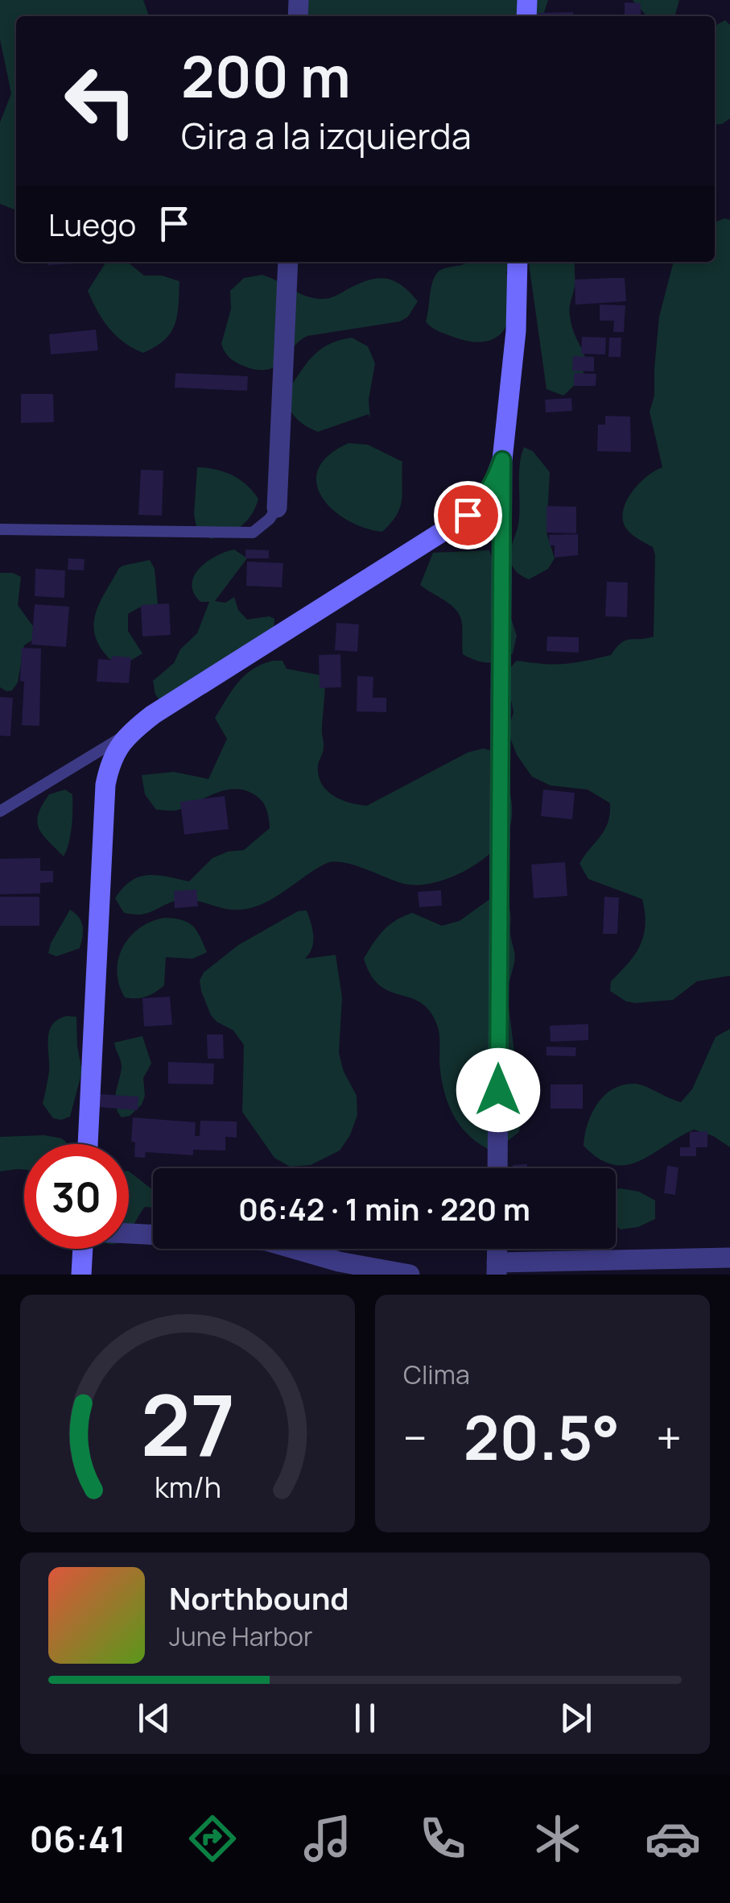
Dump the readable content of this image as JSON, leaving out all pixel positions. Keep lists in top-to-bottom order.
{
  "page": {
    "turn": ["200 m", "Gira a la izquierda"],
    "then": "Luego",
    "limit": "30",
    "trip": "06:42 · 1 min · 220 m",
    "tile": "Clima",
    "heat": ["−", "20.5°", "+"],
    "song": ["Northbound", "June Harbor"],
    "tabs": "06:41",
    "gauge": ["27", "km/h"]
  }
}
